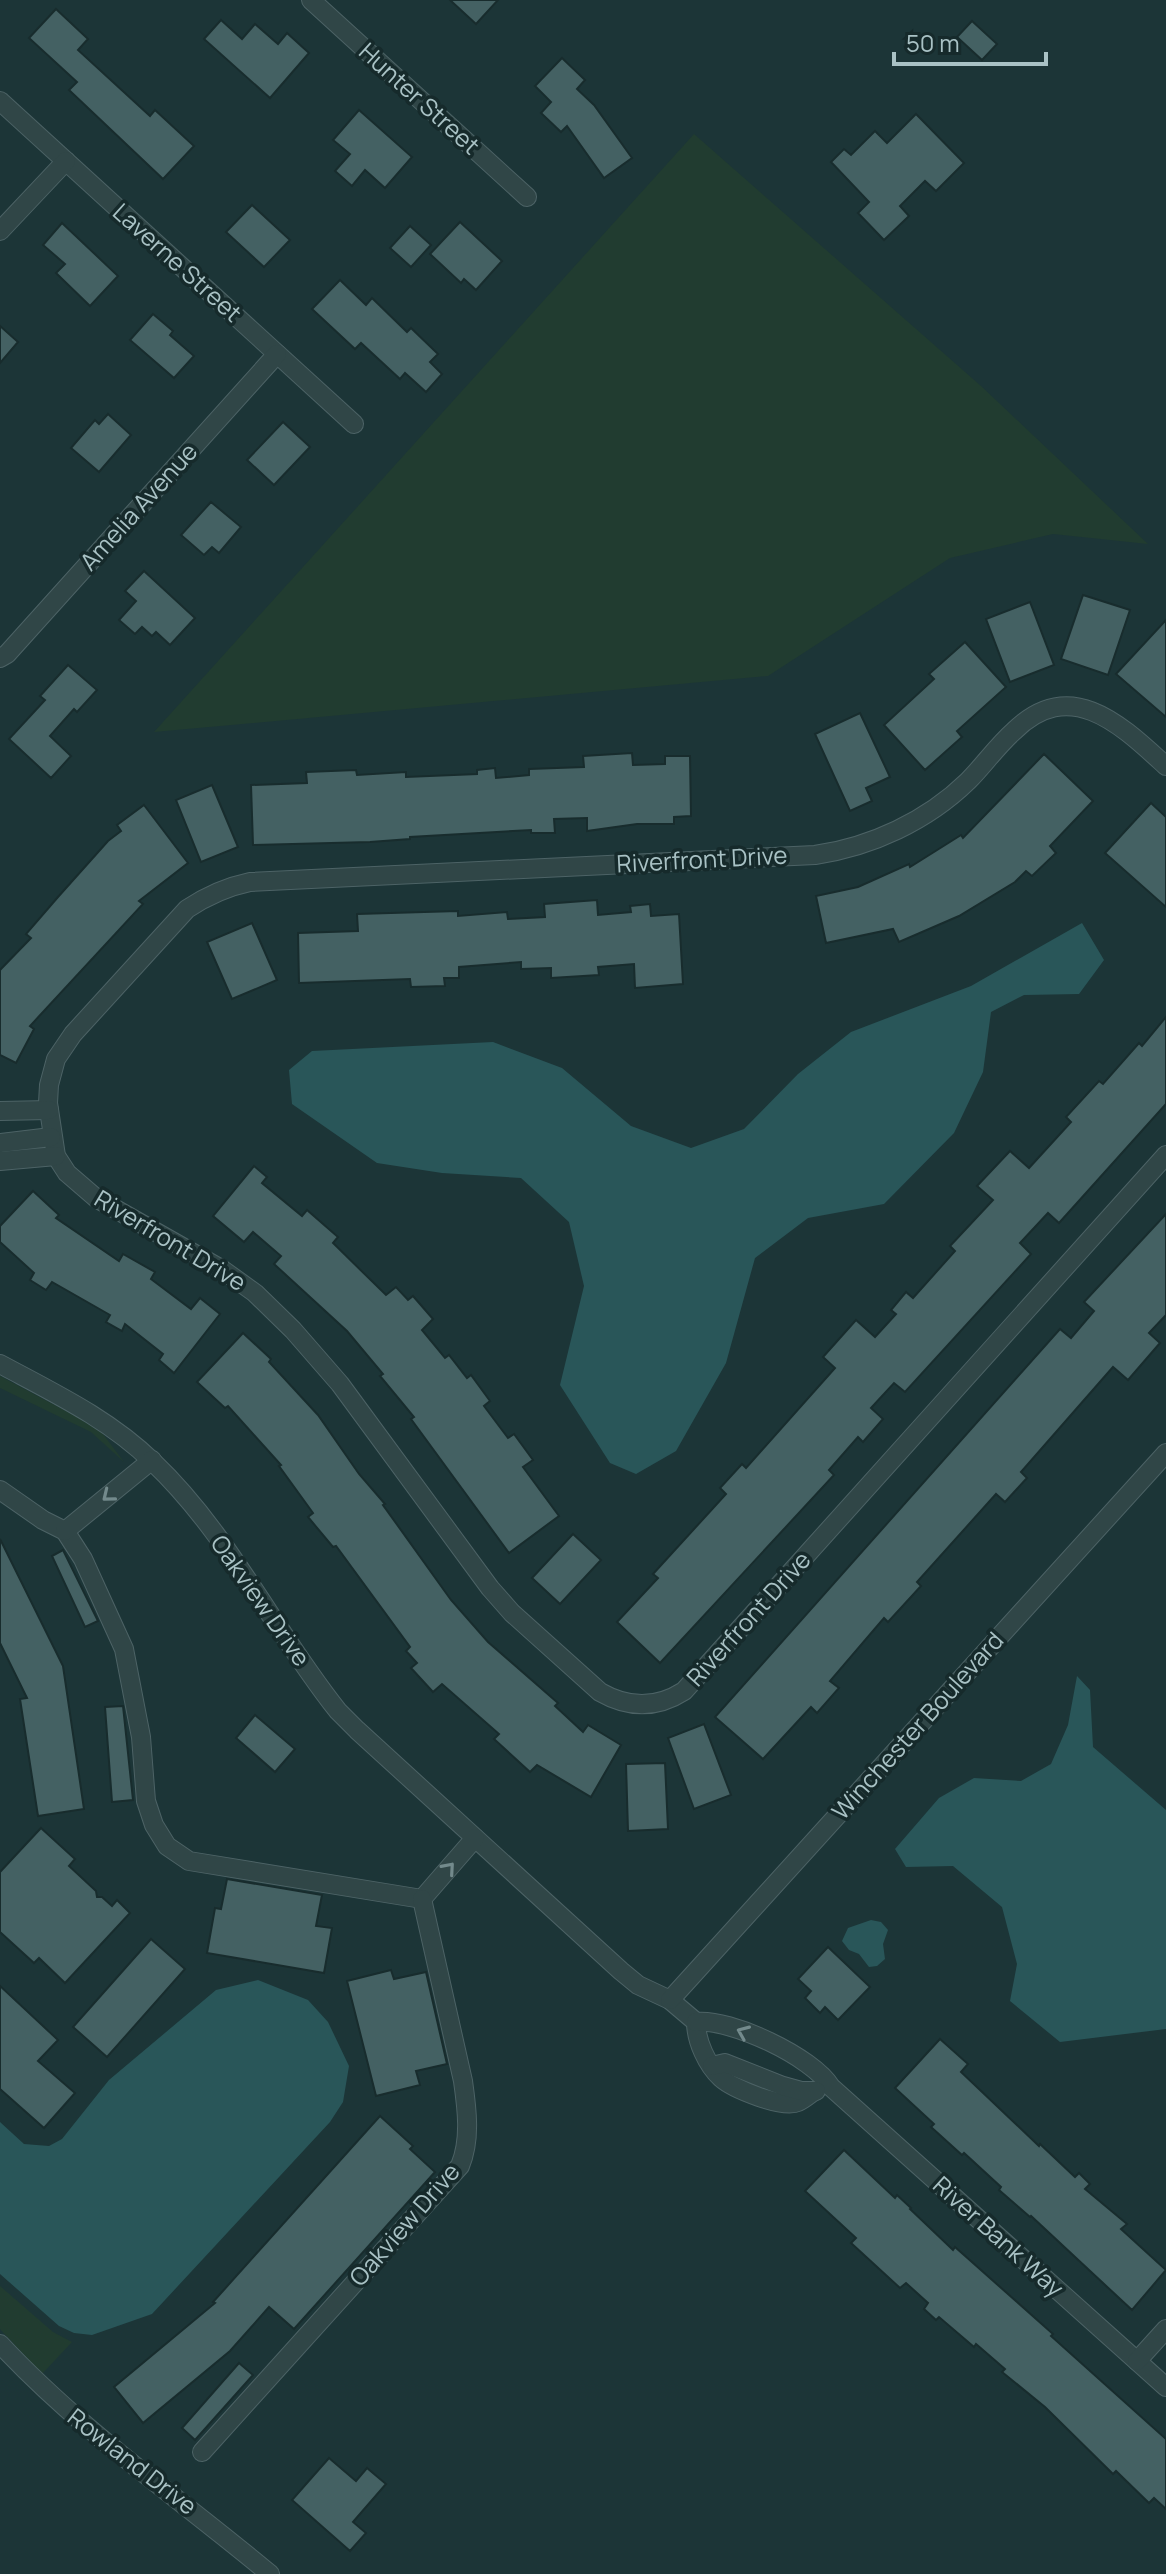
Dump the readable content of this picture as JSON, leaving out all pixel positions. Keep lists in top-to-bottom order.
{
  "streets": {
    "street": [
      "Hunter Street",
      "Laverne Street",
      "Amelia Avenue",
      "Riverfront Drive",
      "Oakview Drive",
      "Winchester Boulevard",
      "River Bank Way",
      "Rowland Drive"
    ]
  },
  "crossings": [
    ["Laverne Street", "Amelia Avenue"],
    ["Oakview Drive", "Winchester Boulevard"]
  ],
  "scale_bar": "50 m"
}
